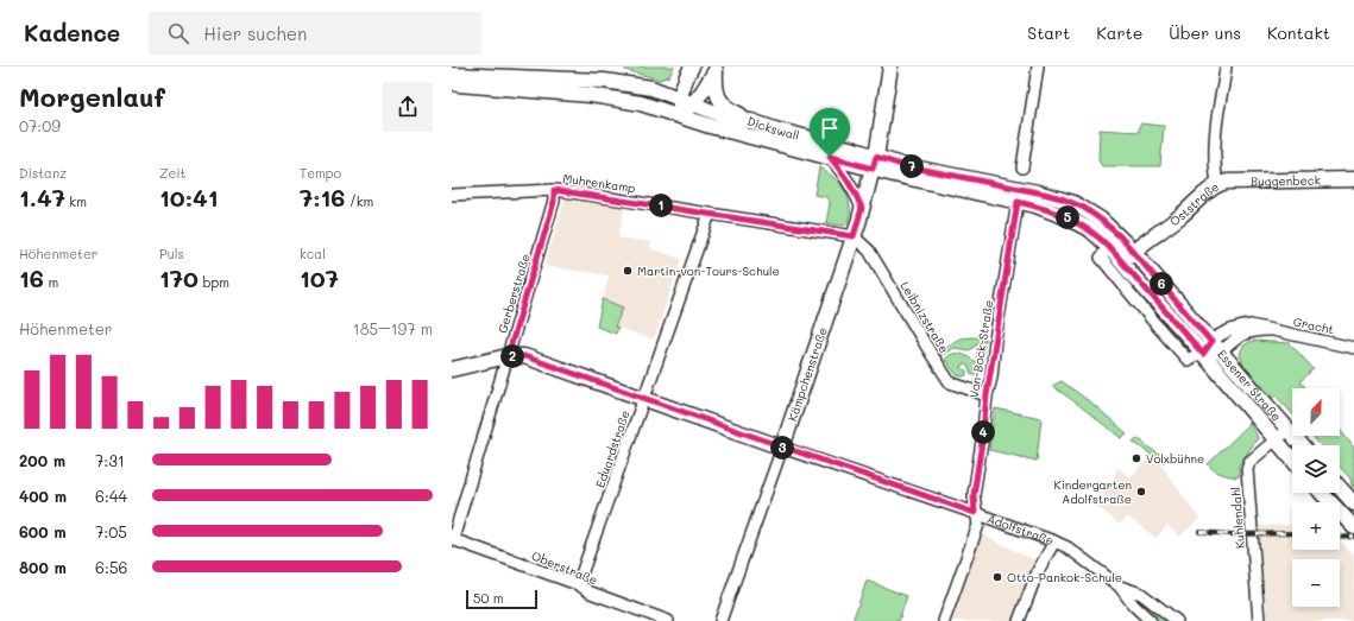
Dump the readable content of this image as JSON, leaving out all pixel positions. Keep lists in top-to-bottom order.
{
  "streets": {
    "main road": [
      "Dickswall",
      "Buggenbeck",
      "Oststraße",
      "Kämpchenstraße",
      "Essener Straße",
      "Adolfstraße"
    ],
    "street": [
      "Muhrenkamp",
      "Gerberstraße",
      "Leibnizstraße",
      "Gracht",
      "Von-Bock-Straße",
      "Eduardstraße",
      "Kuhlendahl",
      "Oberstraße"
    ]
  },
  "crossings": [
    ["Dickswall", "Oststraße"],
    ["Dickswall", "Von-Bock-Straße"],
    ["Dickswall", "Kämpchenstraße"],
    ["Dickswall", "Essener Straße"],
    ["Buggenbeck", "Oststraße"],
    ["Muhrenkamp", "Gerberstraße"],
    ["Muhrenkamp", "Leibnizstraße"],
    ["Muhrenkamp", "Kämpchenstraße"],
    ["Muhrenkamp", "Eduardstraße"],
    ["Oststraße", "Essener Straße"],
    ["Gerberstraße", "Adolfstraße"],
    ["Gerberstraße", "Oberstraße"],
    ["Leibnizstraße", "Von-Bock-Straße"],
    ["Leibnizstraße", "Kämpchenstraße"],
    ["Gracht", "Essener Straße"],
    ["Von-Bock-Straße", "Adolfstraße"],
    ["Kämpchenstraße", "Adolfstraße"],
    ["Essener Straße", "Kuhlendahl"],
    ["Eduardstraße", "Adolfstraße"],
    ["Eduardstraße", "Oberstraße"]
  ],
  "places": [
    "Martin-von-Tours-Schule",
    "Volxbühne",
    "Kindergarten Adolfstraße",
    "Otto-Pankok-Schule"
  ],
  "scale_bar": "50 m",
  "north": "top right",
  "page": {
    "header": "Kadence",
    "search": "Hier suchen",
    "nav": [
      "Start",
      "Karte",
      "Über uns",
      "Kontakt"
    ],
    "heading": ["Morgenlauf", "07:09"],
    "stats": [
      ["Distanz", "1.47 km"],
      ["Zeit", "10:41"],
      ["Tempo", "7:16 /km"],
      ["Höhenmeter", "16 m"],
      ["Puls", "170 bpm"],
      ["kcal", "107"]
    ],
    "pins": [
      "7",
      "1",
      "5",
      "6",
      "2",
      "4",
      "3"
    ],
    "chart": ["Höhenmeter", "185–197 m"],
    "map_buttons": ["+", "−"],
    "list": [
      {
        "name": "200 m",
        "note": "7:31"
      },
      {
        "name": "400 m",
        "note": "6:44"
      },
      {
        "name": "600 m",
        "note": "7:05"
      },
      {
        "name": "800 m",
        "note": "6:56"
      }
    ],
    "scale": "50 m"
  }
}
